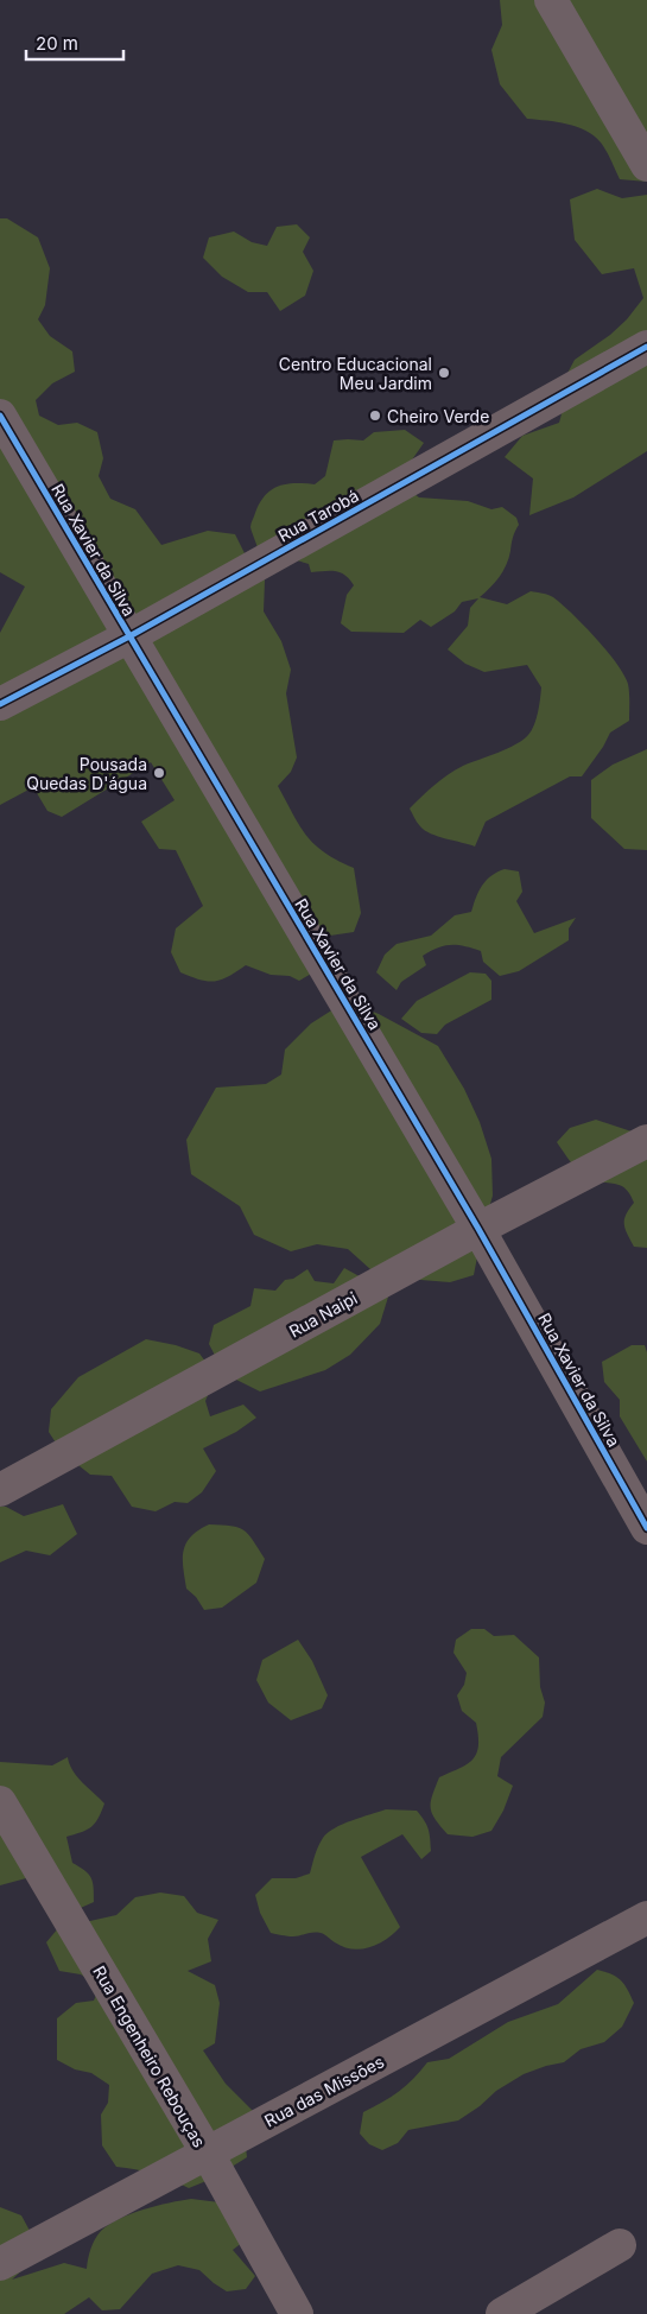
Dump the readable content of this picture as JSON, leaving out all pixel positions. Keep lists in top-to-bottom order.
{
  "streets": {
    "street": [
      "Rua Tarobá",
      "Rua Xavier da Silva",
      "Rua Naipi",
      "Rua Engenheiro Rebouças",
      "Rua das Missões"
    ]
  },
  "crossings": [
    ["Rua Tarobá", "Rua Xavier da Silva"],
    ["Rua Xavier da Silva", "Rua Naipi"],
    ["Rua Engenheiro Rebouças", "Rua das Missões"]
  ],
  "places": ["Centro Educacional Meu Jardim", "Cheiro Verde", "Pousada Quedas D'água"],
  "scale_bar": "20 m"
}
